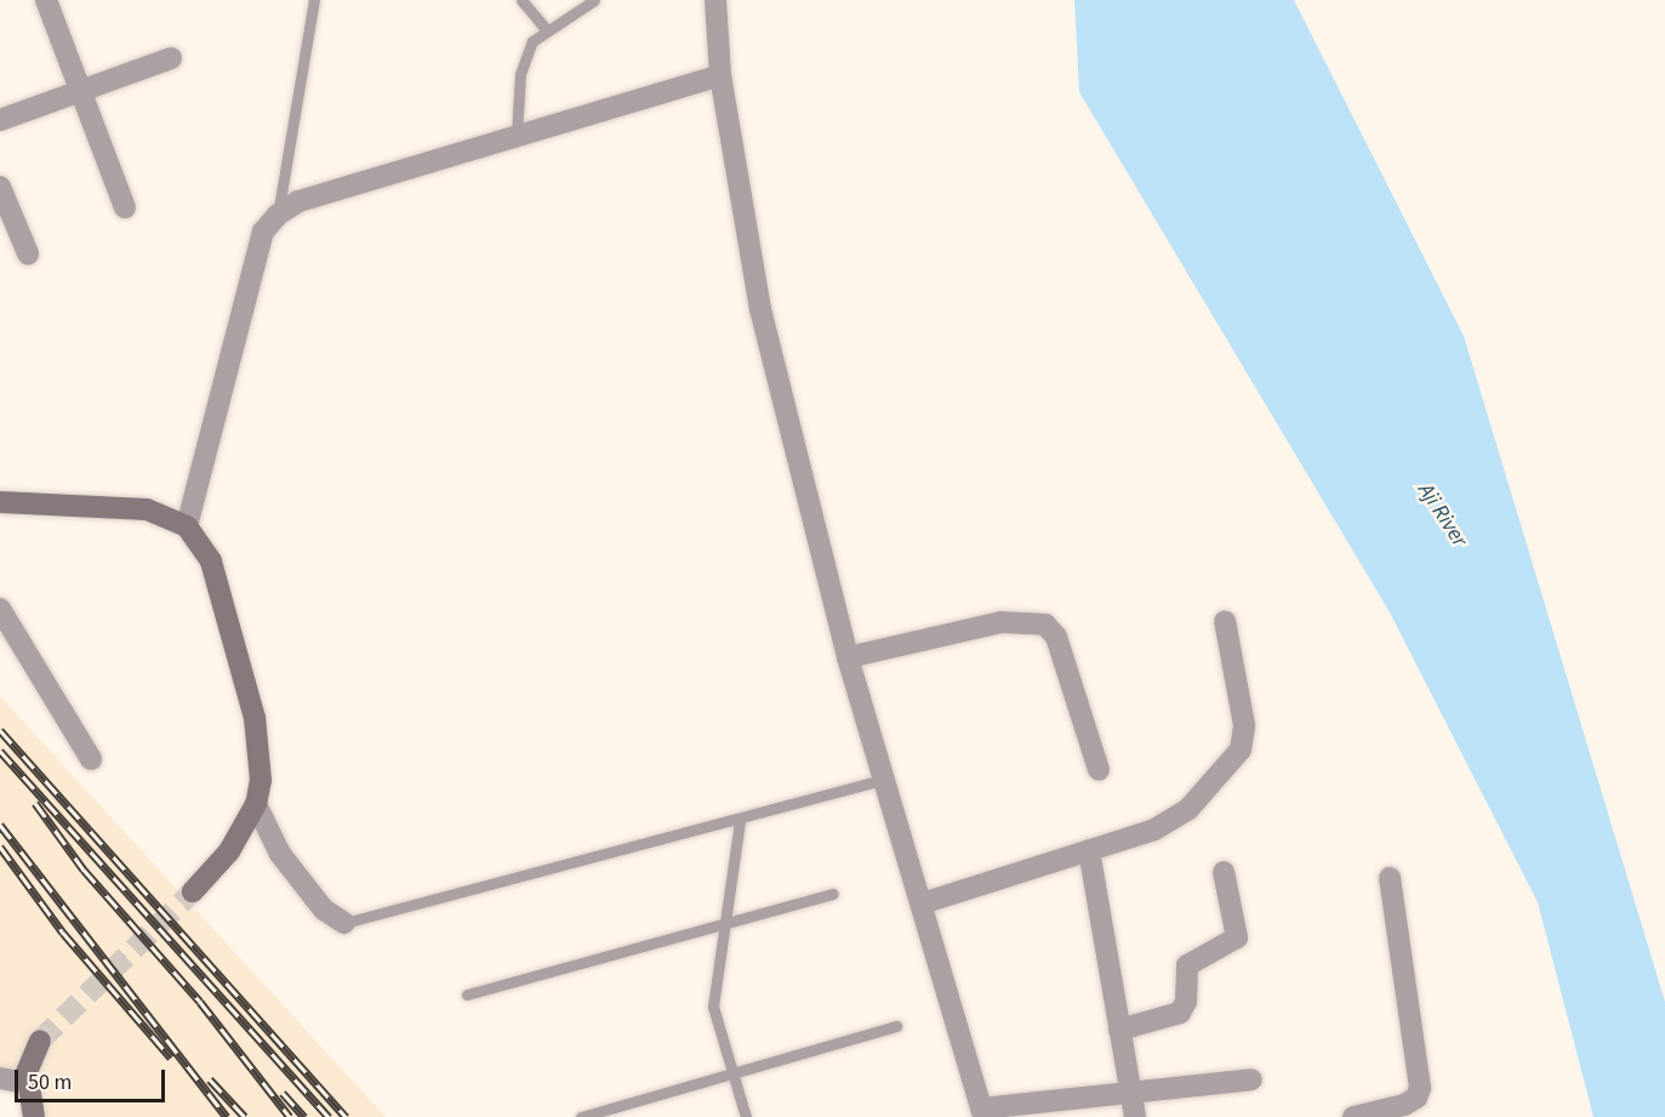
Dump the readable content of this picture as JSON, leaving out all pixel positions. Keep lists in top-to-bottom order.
{
  "water": ["Aji River"],
  "scale_bar": "50 m"
}
